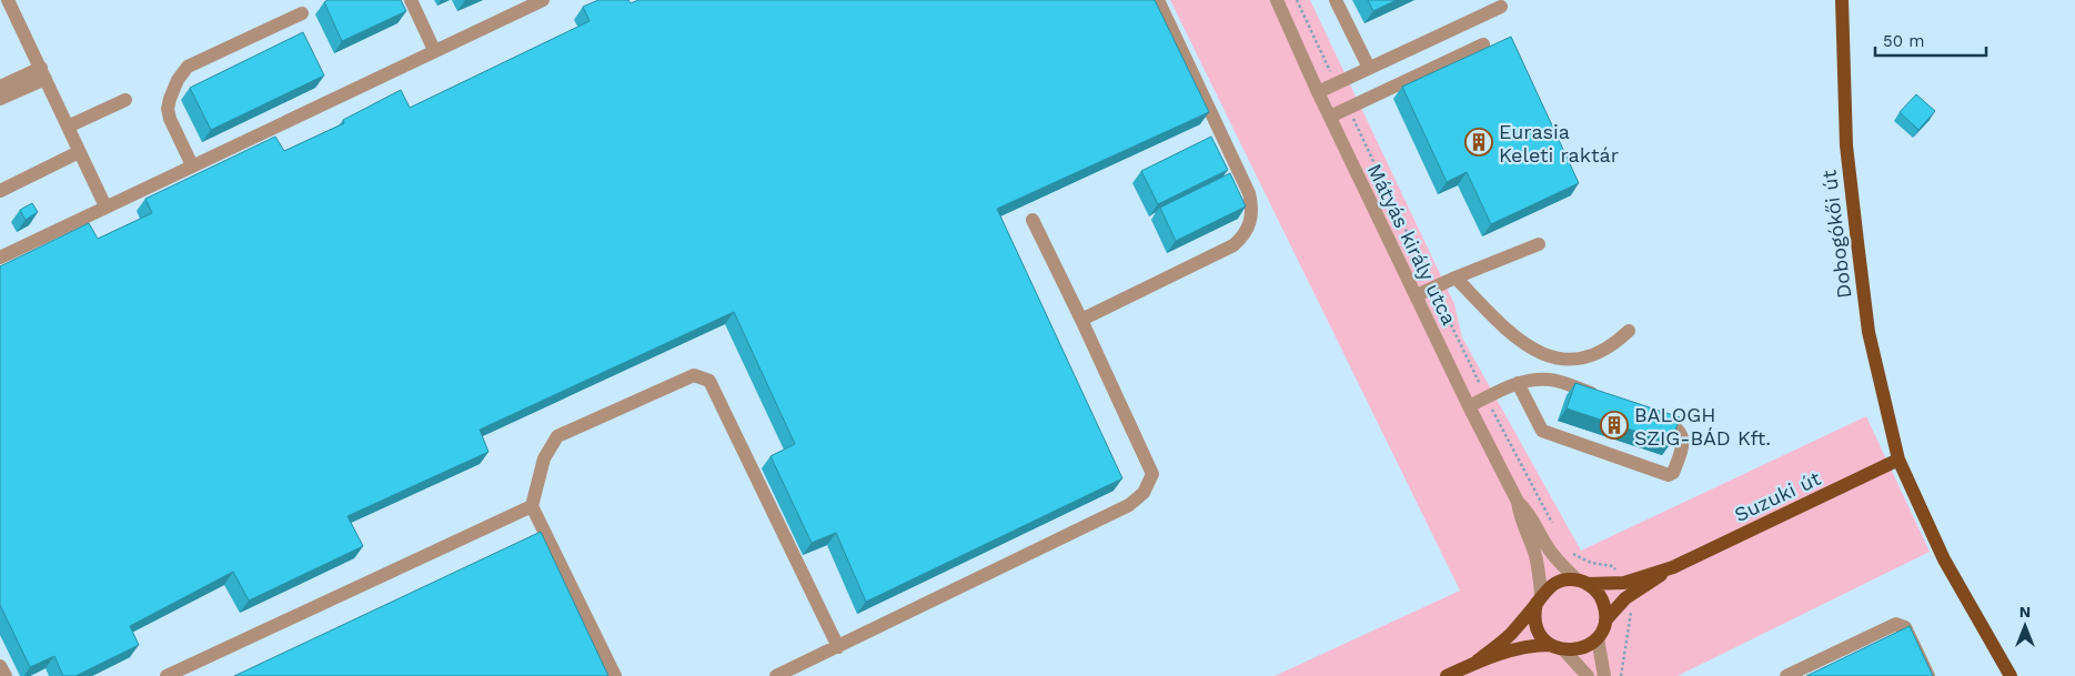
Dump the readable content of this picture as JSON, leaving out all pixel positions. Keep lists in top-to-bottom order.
{
  "streets": {
    "main road": ["Dobogókői út", "Suzuki út"],
    "street": ["Mátyás király utca"]
  },
  "crossings": [
    ["Dobogókői út", "Suzuki út"]
  ],
  "places": {
    "building": ["Eurasia Keleti raktár", "BALOGH SZIG-BÁD Kft."]
  },
  "scale_bar": "50 m",
  "north": "top"
}
